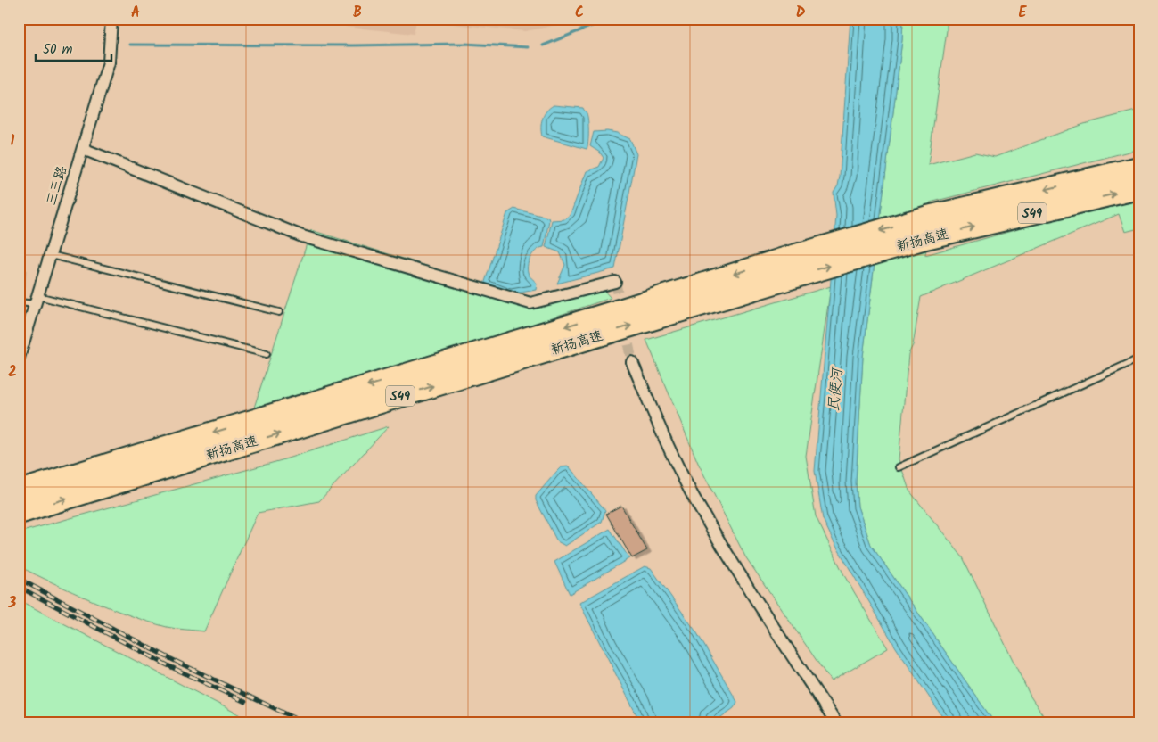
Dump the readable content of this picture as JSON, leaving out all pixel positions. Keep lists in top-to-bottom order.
{
  "streets": {
    "highway": ["S49", "新扬高速"],
    "street": ["三三路"]
  },
  "water": ["民便河"],
  "scale_bar": "50 m",
  "grid": {
    "columns": [
      "A",
      "B",
      "C",
      "D",
      "E"
    ],
    "rows": ["1", "2", "3"]
  }
}
